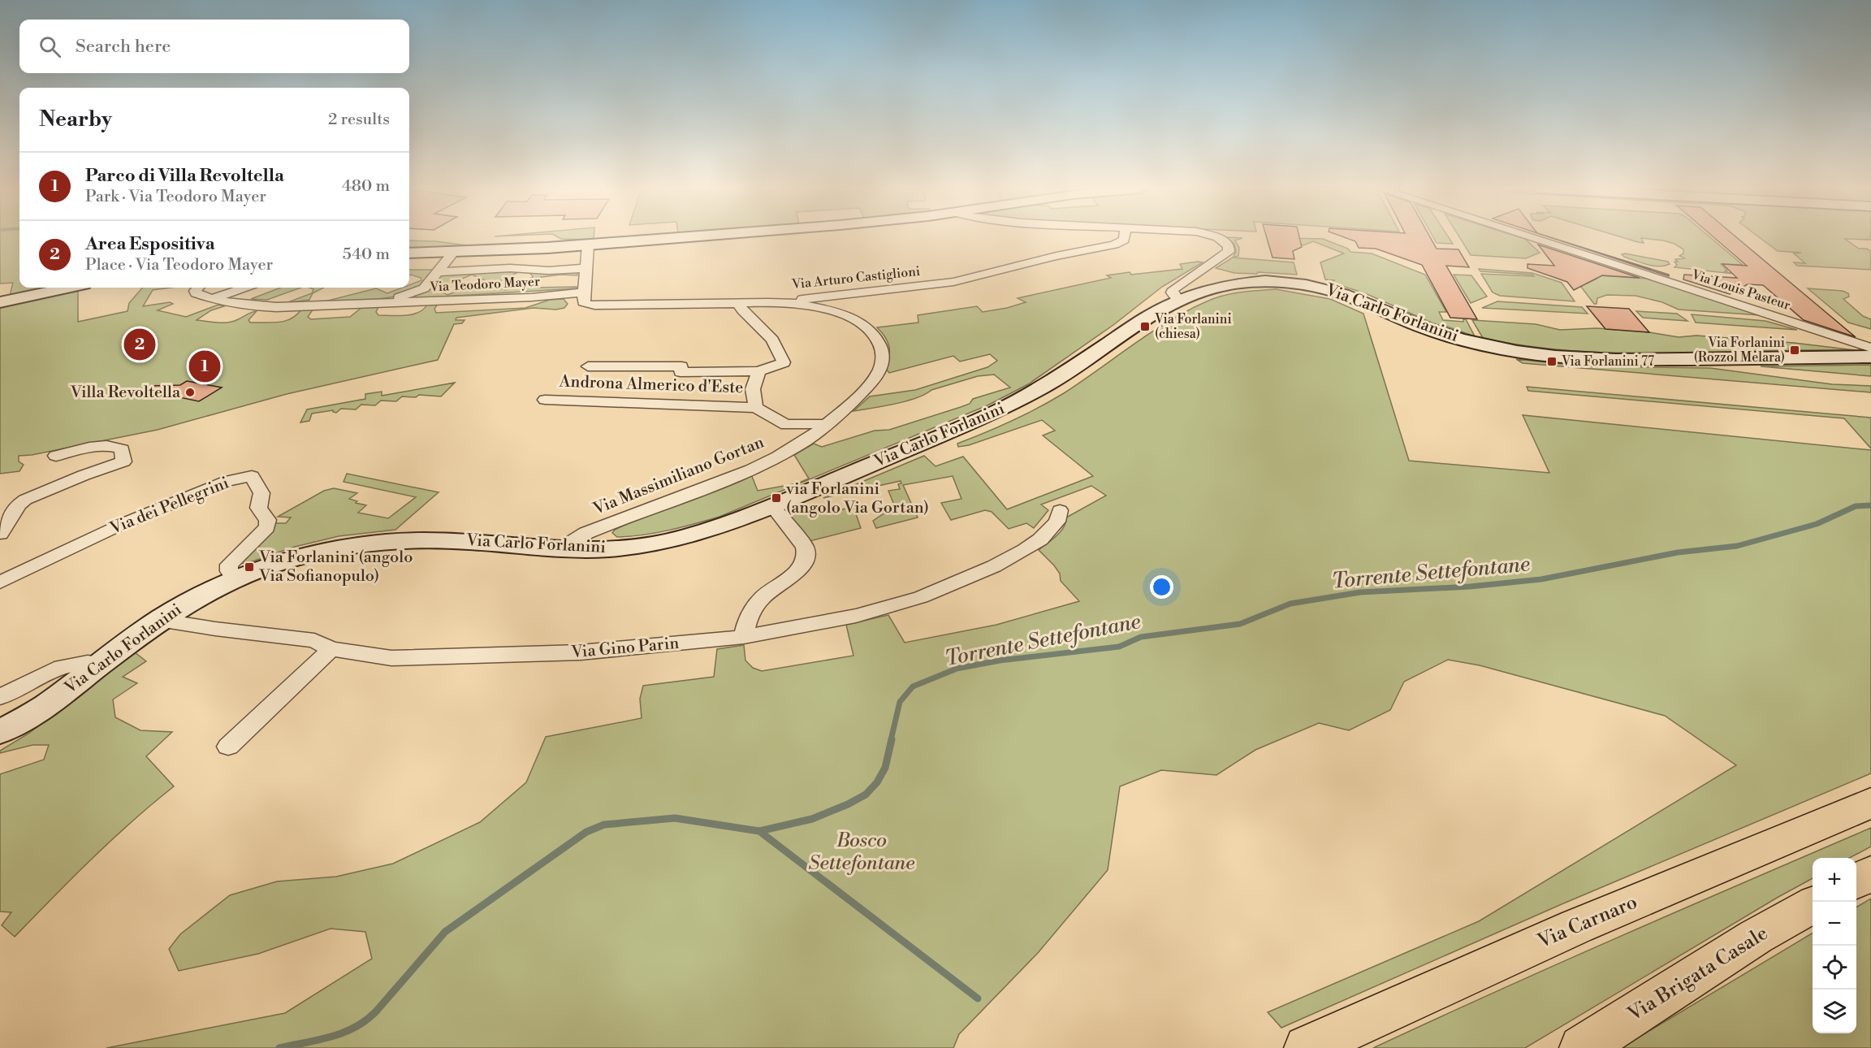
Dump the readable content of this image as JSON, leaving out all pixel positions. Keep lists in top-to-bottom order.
{
  "streets": {
    "main road": ["Via Carlo Forlanini", "Via Carnaro", "Via Brigata Casale"],
    "street": [
      "Via Arturo Castiglioni",
      "Via Teodoro Mayer",
      "Via Louis Pasteur",
      "Androna Almerico d'Este",
      "Via Massimiliano Gortan",
      "Via dei Pellegrini",
      "Via Gino Parin"
    ]
  },
  "crossings": [
    ["Via Arturo Castiglioni", "Via Massimiliano Gortan"],
    ["Via Teodoro Mayer", "Via Massimiliano Gortan"],
    ["Via Carlo Forlanini", "Via Massimiliano Gortan"],
    ["Via Carlo Forlanini", "Via dei Pellegrini"],
    ["Via Carlo Forlanini", "Via Gino Parin"]
  ],
  "water": ["Torrente Settefontane"],
  "parks": ["Bosco Settefontane"],
  "places": {
    "transit": [
      "Via Forlanini (chiesa)",
      "Via Forlanini (Rozzol Melara)",
      "Via Forlanini 77",
      "via Forlanini (angolo Via Gortan)",
      "Via Forlanini (angolo Via Sofianopulo)"
    ],
    "other": ["Villa Revoltella"]
  },
  "page": {
    "search": "Search here",
    "heading": ["Nearby", "2 results"],
    "list": [
      {
        "mark": "1",
        "name": "Parco di Villa Revoltella",
        "note": "Park · Via Teodoro Mayer",
        "value": "480 m"
      },
      {
        "mark": "2",
        "name": "Area Espositiva",
        "note": "Place · Via Teodoro Mayer",
        "value": "540 m"
      }
    ],
    "pins": ["2", "1"],
    "map_buttons": ["+", "−"]
  }
}
